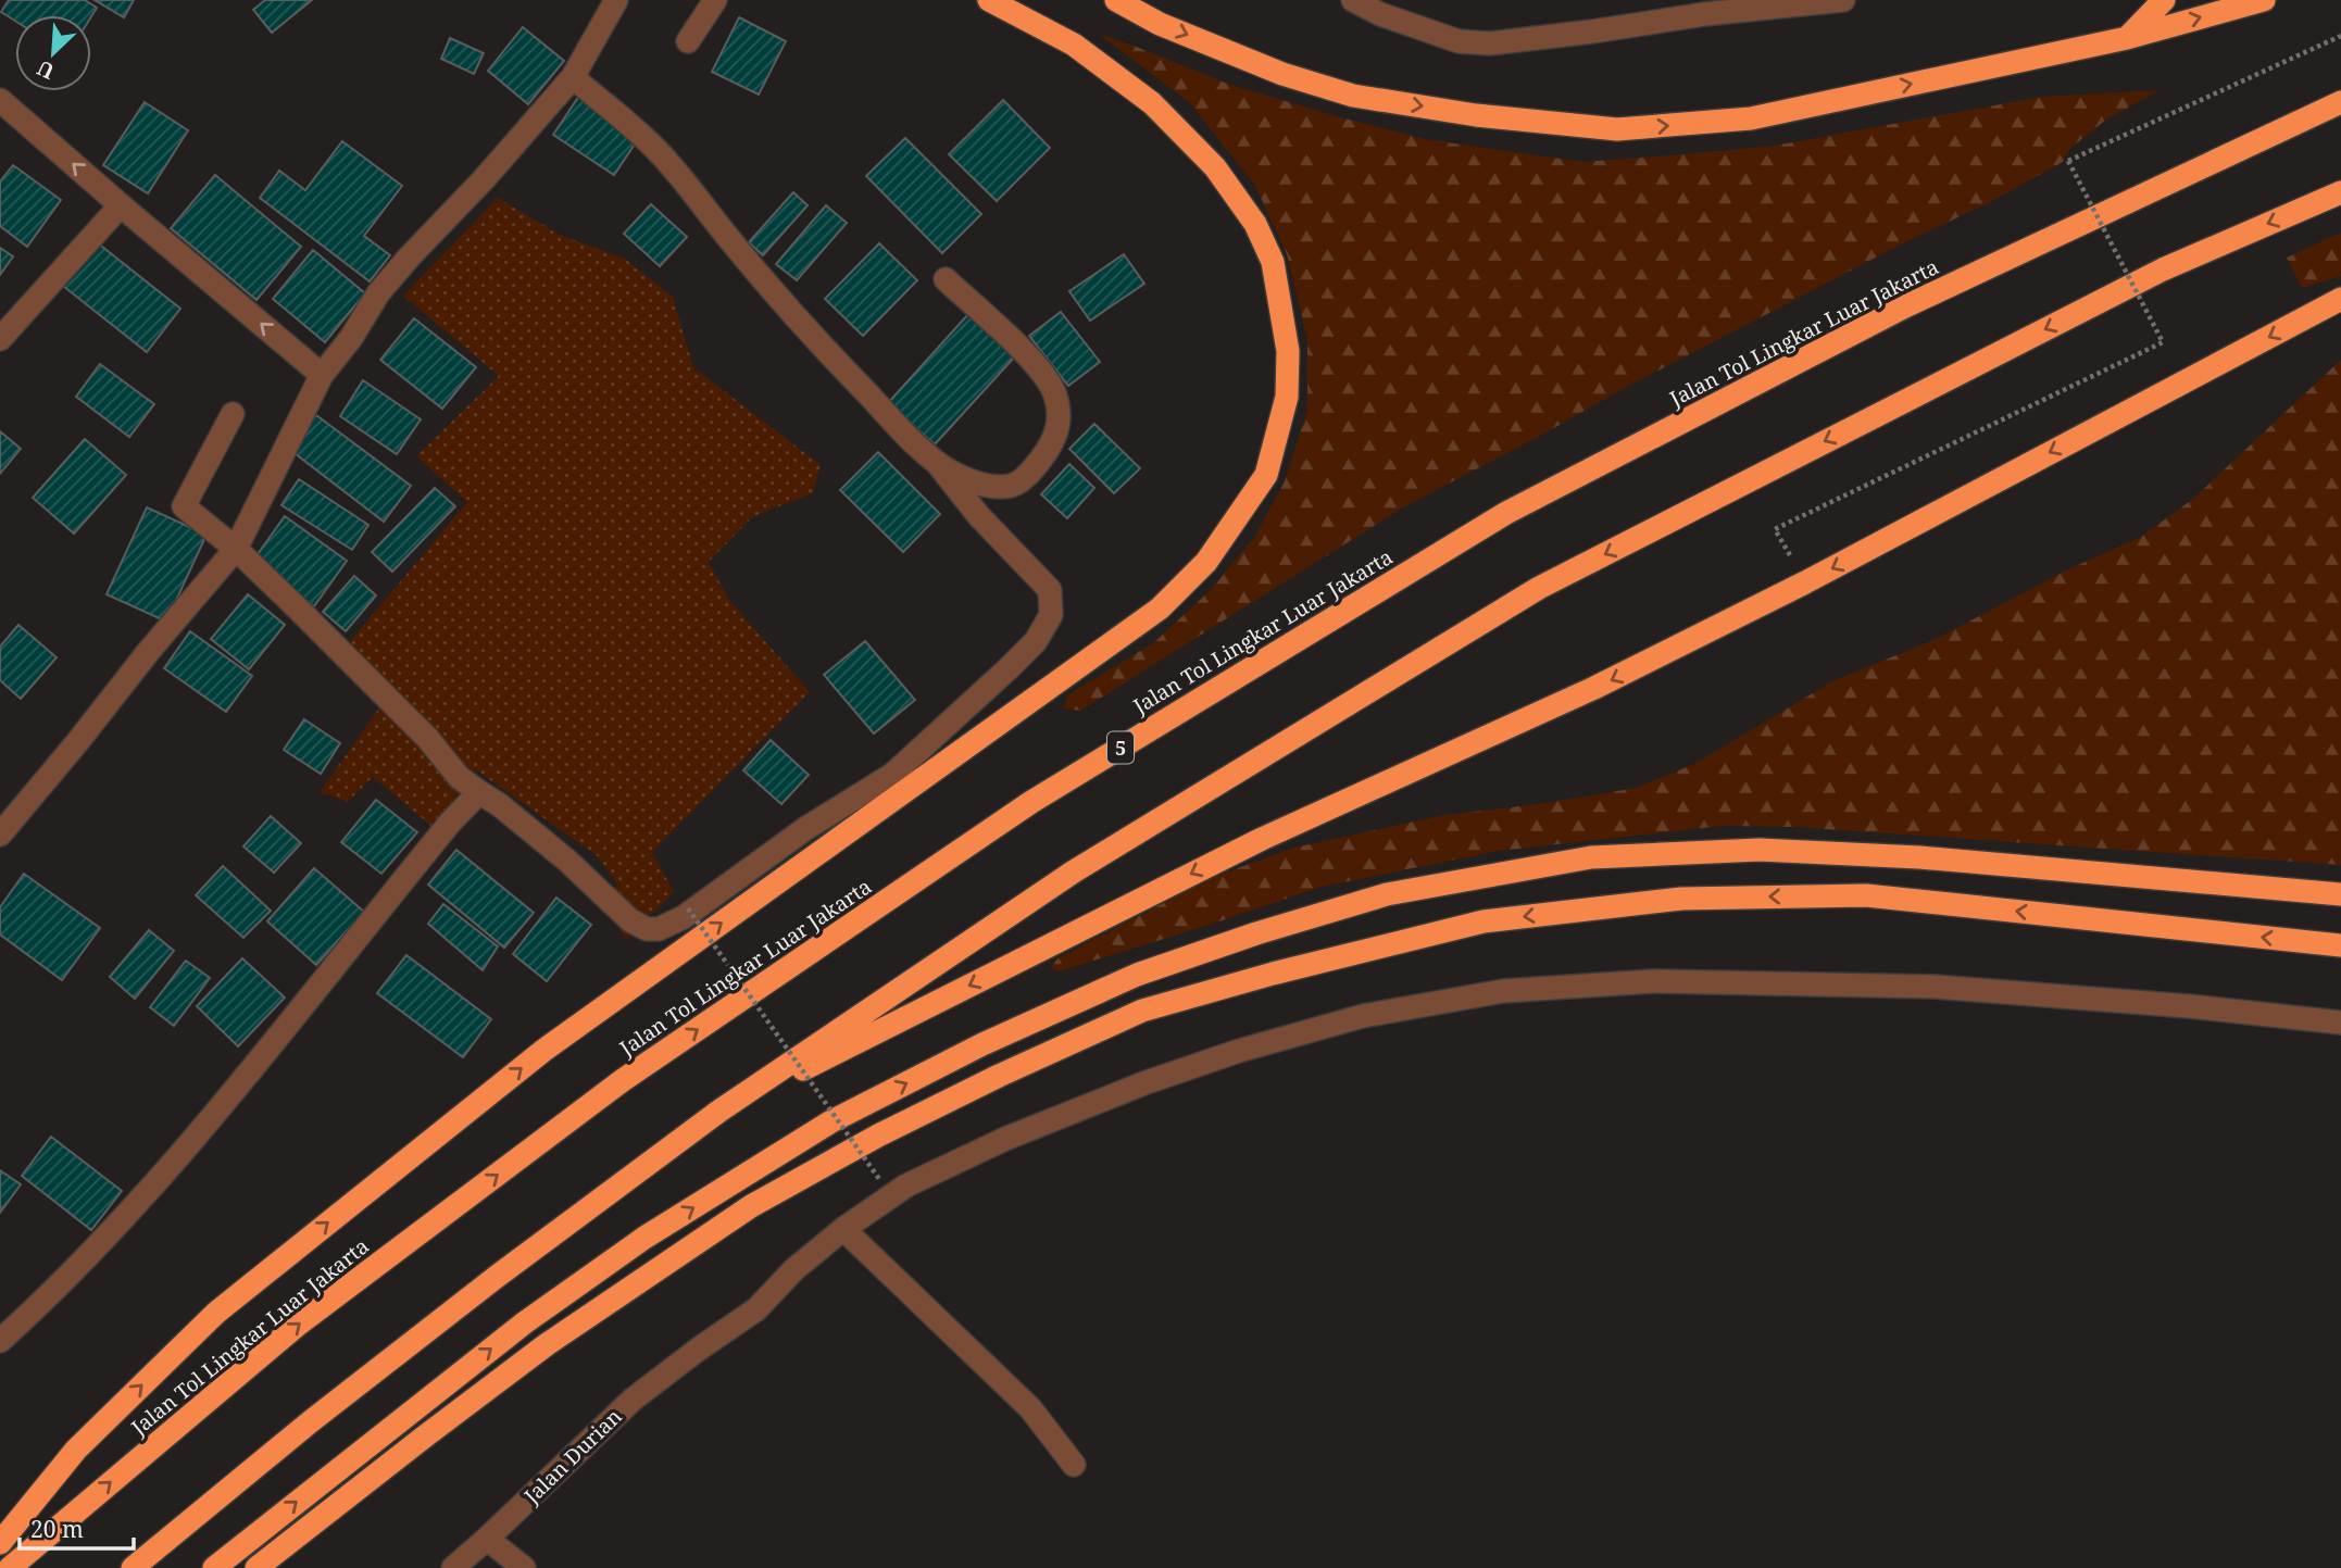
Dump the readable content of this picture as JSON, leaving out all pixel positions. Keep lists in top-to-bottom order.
{
  "streets": {
    "highway": ["Jalan Tol Lingkar Luar Jakarta", "5"],
    "street": ["Jalan Durian"]
  },
  "scale_bar": "20 m",
  "north": "bottom left"
}
